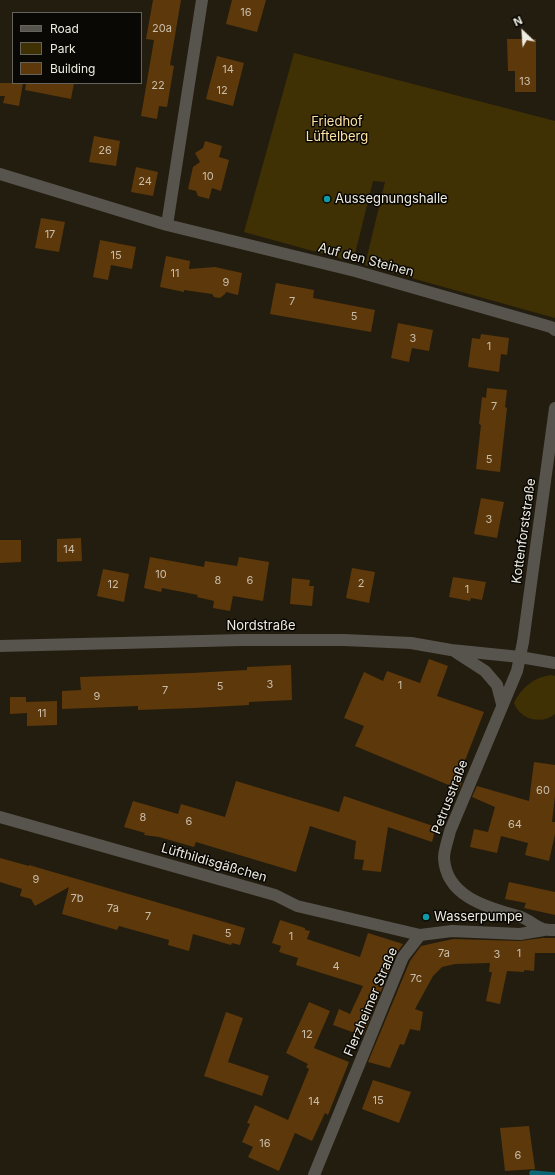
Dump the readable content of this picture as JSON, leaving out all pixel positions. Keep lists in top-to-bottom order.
{
  "streets": {
    "street": [
      "Auf den Steinen",
      "Kottenforststraße",
      "Nordstraße",
      "Petrusstraße",
      "Lüfthildisgäßchen",
      "Flerzheimer Straße"
    ]
  },
  "crossings": [
    ["Kottenforststraße", "Nordstraße"],
    ["Kottenforststraße", "Petrusstraße"],
    ["Nordstraße", "Petrusstraße"],
    ["Lüfthildisgäßchen", "Flerzheimer Straße"]
  ],
  "parks": ["Friedhof Lüftelberg"],
  "places": ["Aussegnungshalle", "Wasserpumpe"],
  "house_numbers": [
    "16",
    "20a",
    "14",
    "13",
    "22",
    "12",
    "26",
    "10",
    "24",
    "17",
    "15",
    "11",
    "9",
    "7",
    "5",
    "3",
    "1",
    "7",
    "5",
    "3",
    "14",
    "10",
    "8",
    "6",
    "2",
    "12",
    "1",
    "3",
    "1",
    "5",
    "7",
    "9",
    "11",
    "60",
    "8",
    "6",
    "64",
    "9",
    "7b",
    "7a",
    "7",
    "5",
    "1",
    "7a",
    "1",
    "3",
    "4",
    "7c",
    "12",
    "15",
    "14",
    "16",
    "6"
  ],
  "legend": ["Road", "Park", "Building"],
  "north": "top left"
}
